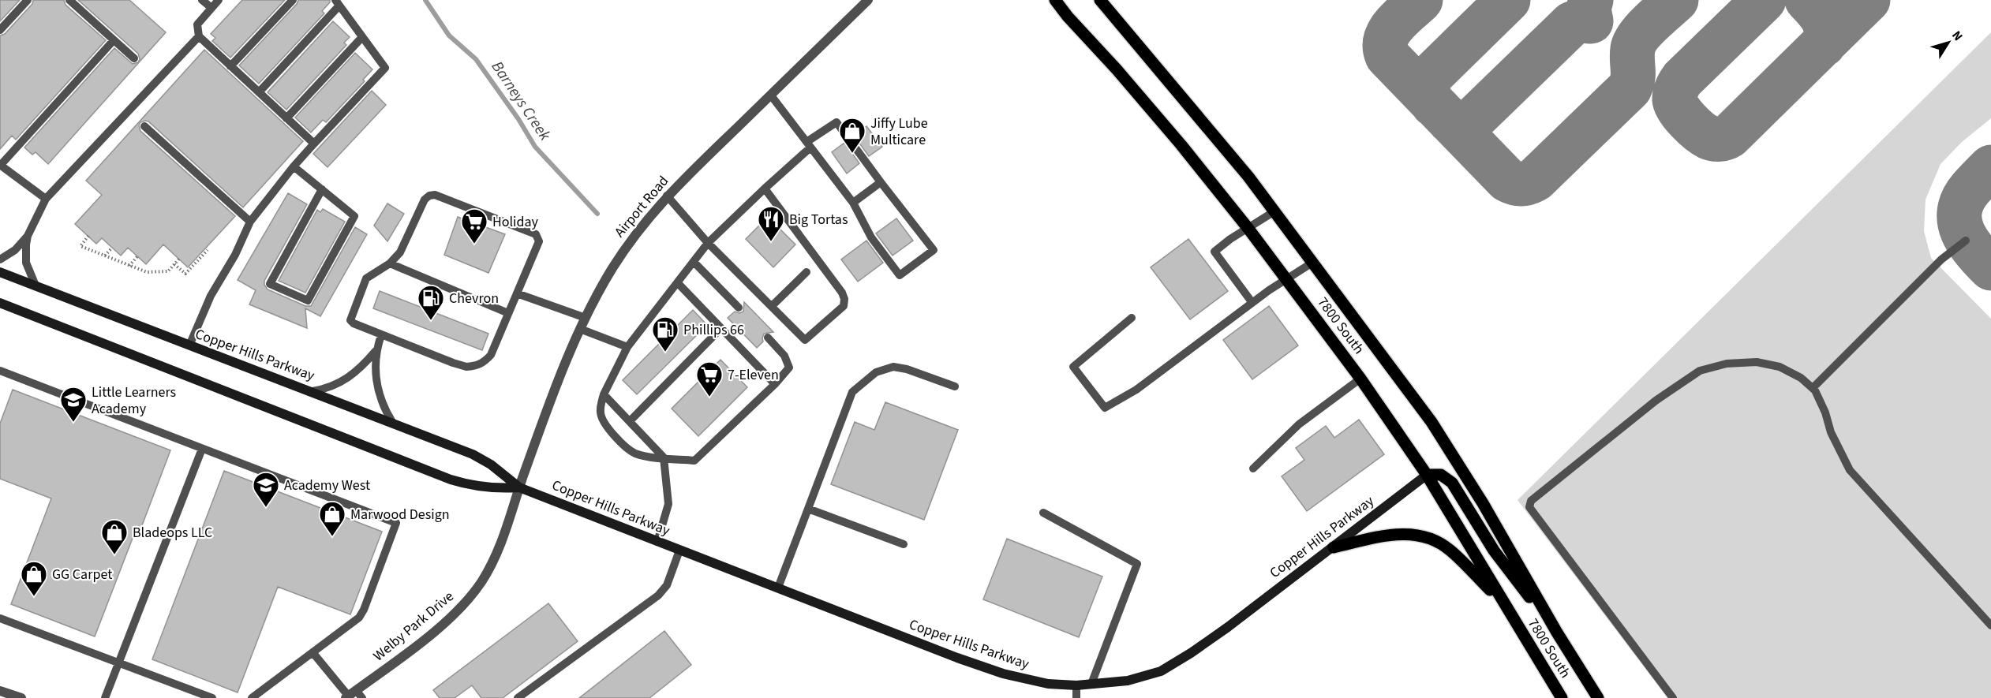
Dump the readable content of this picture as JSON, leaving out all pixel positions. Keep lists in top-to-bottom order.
{
  "streets": {
    "main road": ["7800 South", "Copper Hills Parkway"],
    "street": ["Airport Road", "Welby Park Drive"]
  },
  "crossings": [
    ["Airport Road", "Copper Hills Parkway"],
    ["Airport Road", "Welby Park Drive"],
    ["7800 South", "Copper Hills Parkway"],
    ["Copper Hills Parkway", "Welby Park Drive"]
  ],
  "water": ["Barneys Creek"],
  "places": {
    "shop": [
      "Jiffy Lube Multicare",
      "Marwood Design",
      "Bladeops LLC",
      "GG Carpet"
    ],
    "restaurant": ["Big Tortas"],
    "supermarket": ["Holiday", "7-Eleven"],
    "fuel station": ["Chevron", "Phillips 66"],
    "school or university": ["Little Learners Academy", "Academy West"]
  },
  "north": "top right"
}
